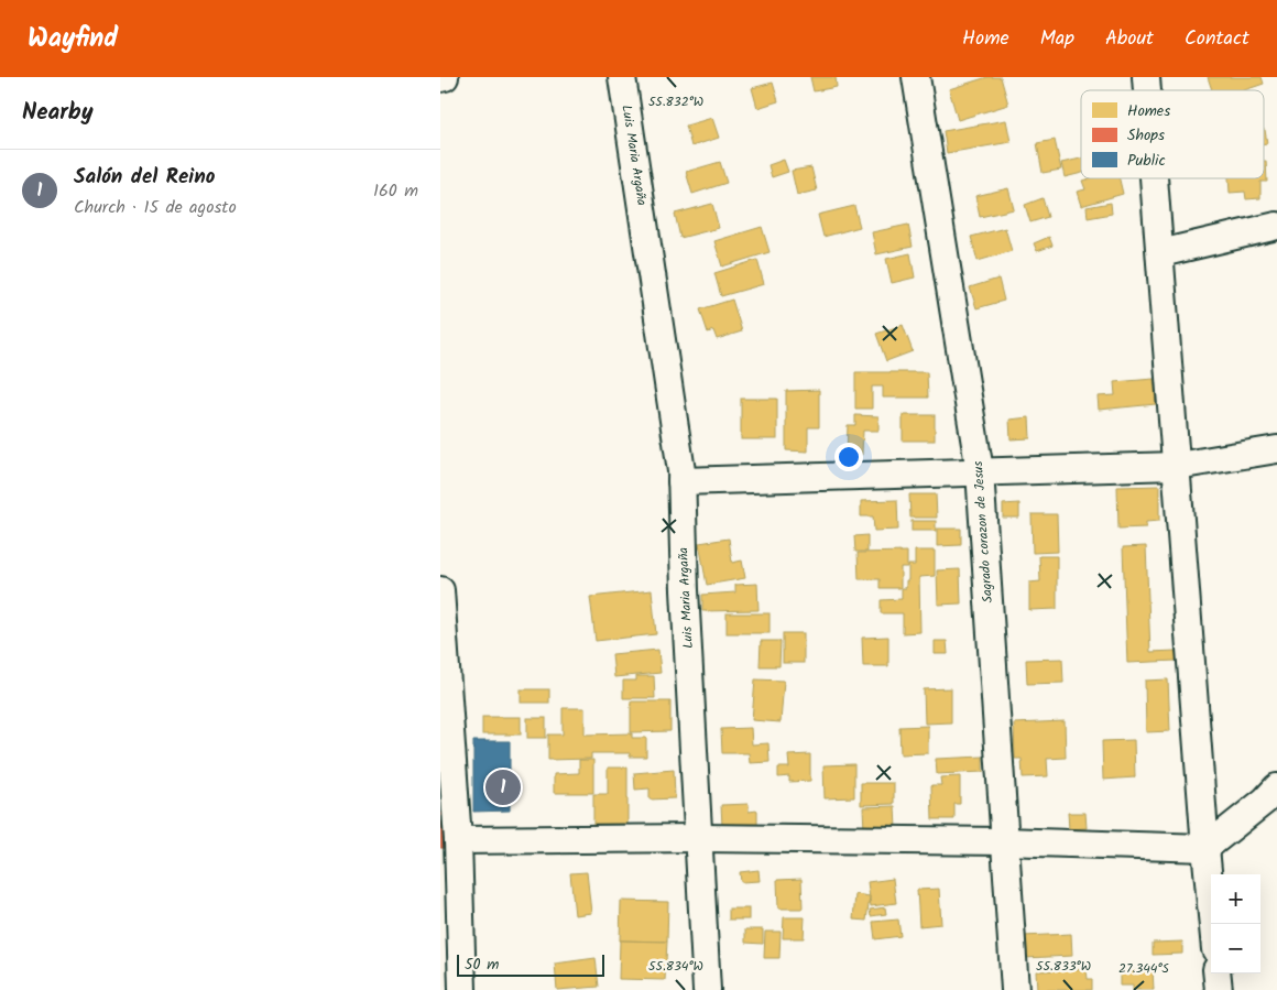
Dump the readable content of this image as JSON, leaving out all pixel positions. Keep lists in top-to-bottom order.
{
  "streets": {
    "street": ["Luis Maria Argaña", "Sagrado corazon de Jesus"]
  },
  "legend": ["Homes", "Shops", "Public"],
  "scale_bar": "50 m",
  "page": {
    "header": "Wayfind",
    "nav": [
      "Home",
      "Map",
      "About",
      "Contact"
    ],
    "heading": "Nearby",
    "list": [
      {
        "mark": "1",
        "name": "Salón del Reino",
        "note": "Church · 15 de agosto",
        "value": "160 m"
      }
    ],
    "pins": "1",
    "map_buttons": ["+", "−"],
    "scale": "50 m"
  },
  "coordinates": [
    "55.832°W",
    "55.834°W",
    "55.833°W",
    "27.344°S"
  ]
}
